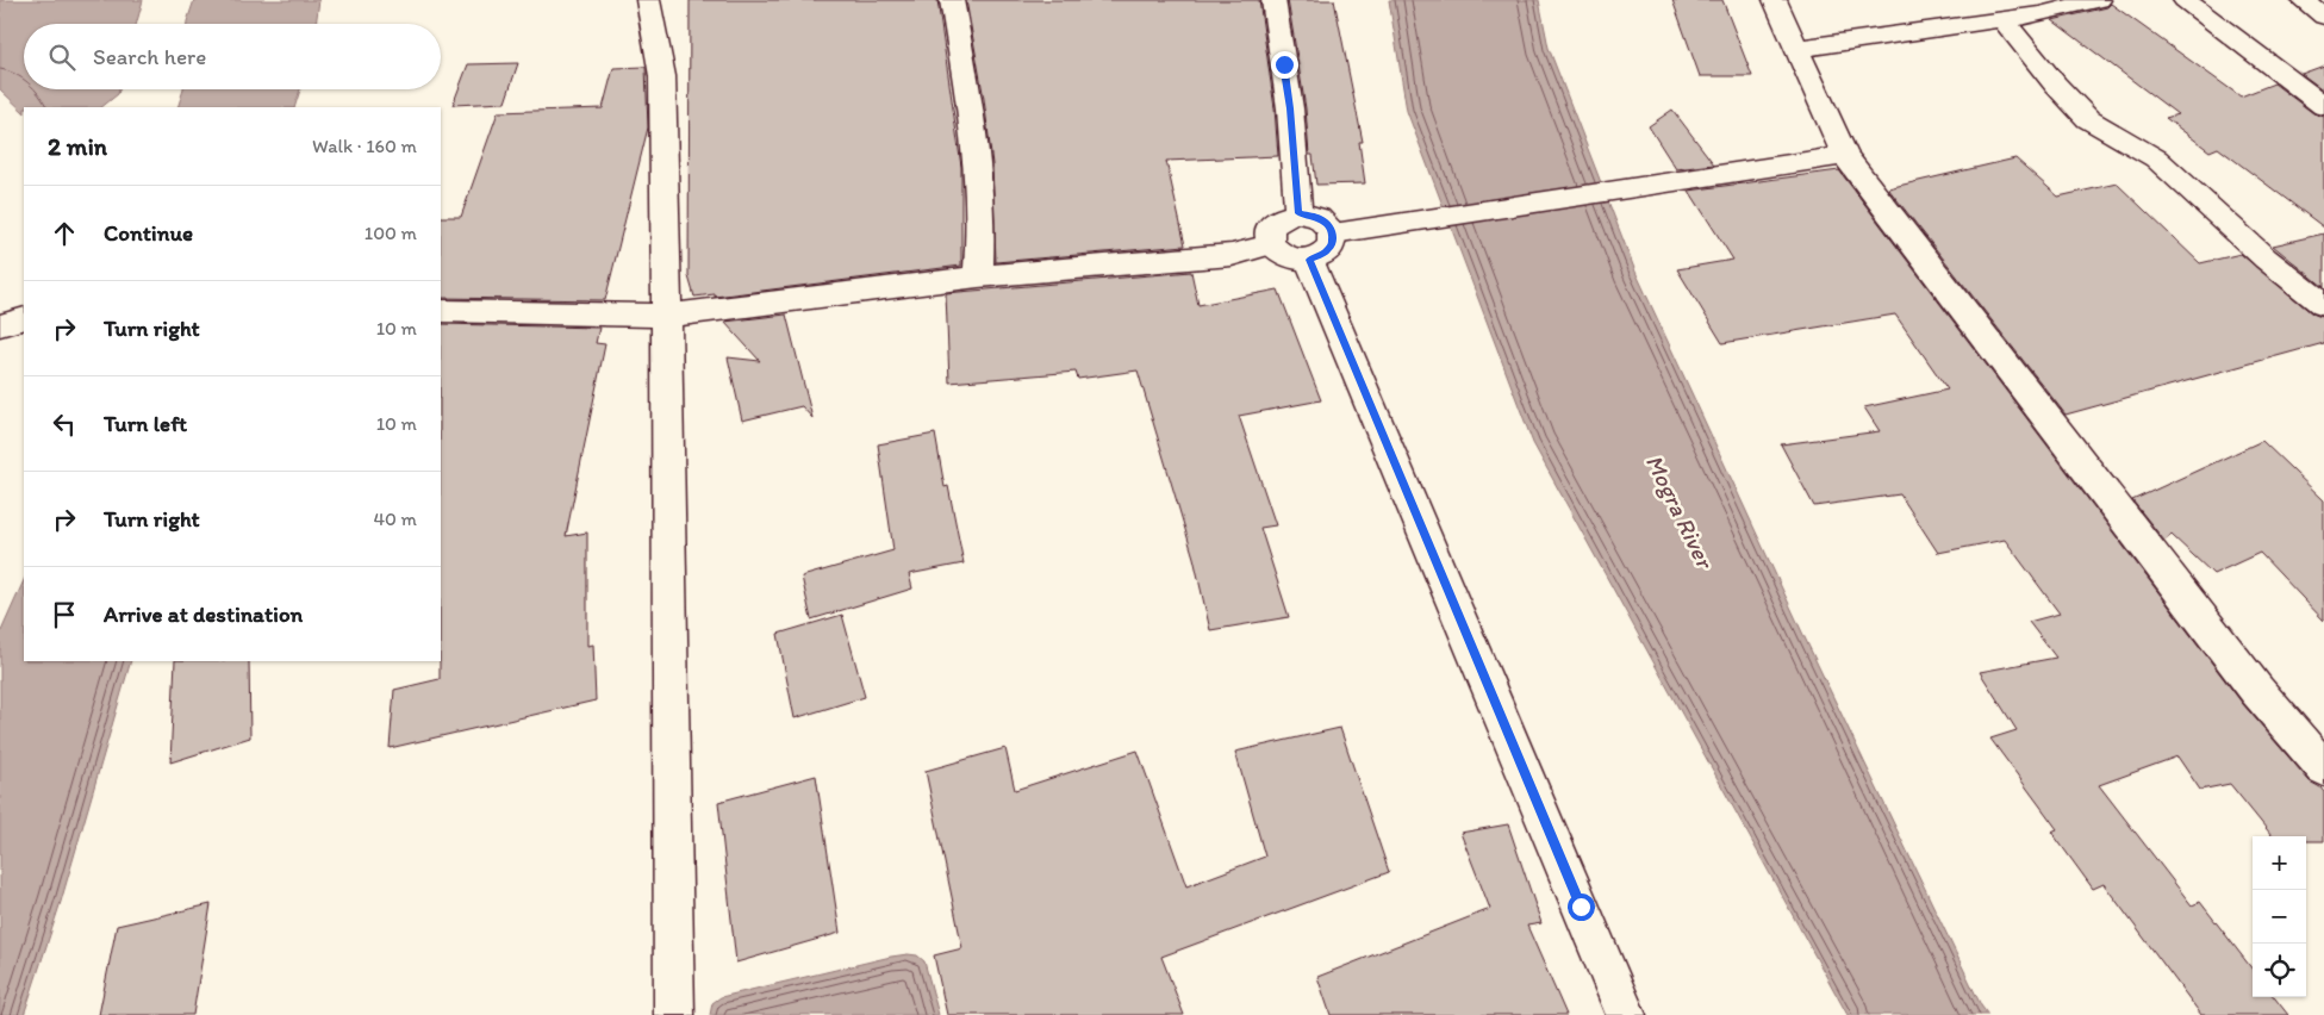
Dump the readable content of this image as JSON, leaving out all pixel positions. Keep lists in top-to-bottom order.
{
  "water": ["Mogra River"],
  "page": {
    "search": "Search here",
    "heading": ["2 min", "Walk · 160 m"],
    "list": [
      ["Continue", "100 m"],
      ["Turn right", "10 m"],
      ["Turn left", "10 m"],
      ["Turn right", "40 m"],
      "Arrive at destination"
    ],
    "map_buttons": ["+", "−"]
  }
}
